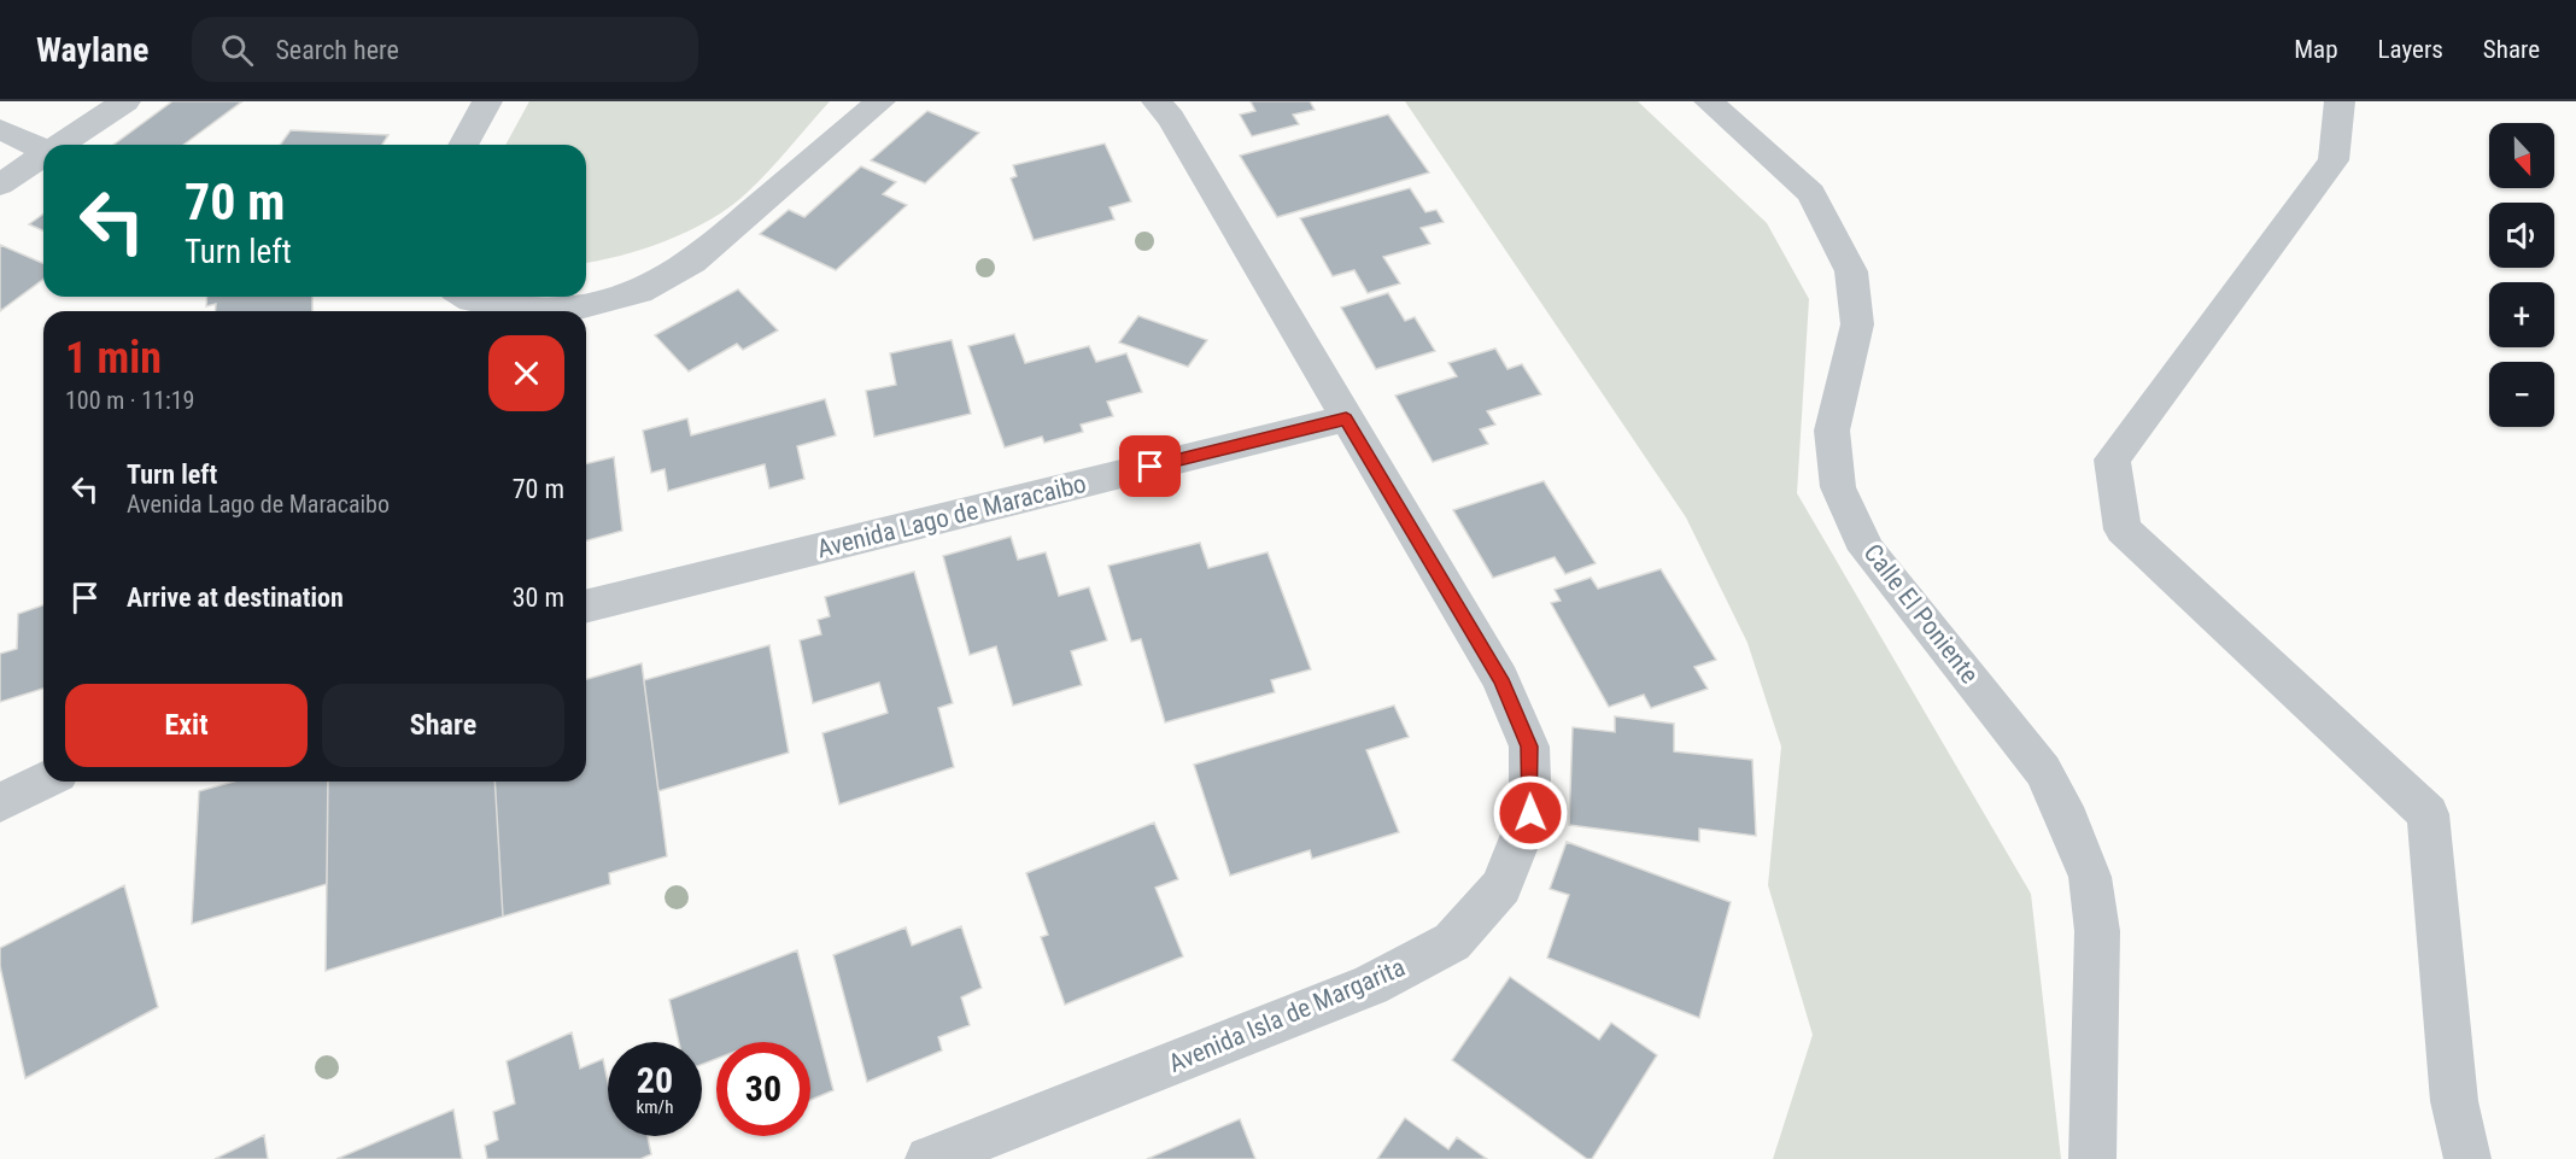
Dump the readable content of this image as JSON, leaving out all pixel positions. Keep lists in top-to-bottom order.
{
  "streets": {
    "street": ["Avenida Lago de Maracaibo", "Calle El Poniente", "Avenida Isla de Margarita"]
  },
  "crossings": [
    ["Avenida Lago de Maracaibo", "Avenida Isla de Margarita"]
  ],
  "north": "bottom",
  "page": {
    "header": "Waylane",
    "search": "Search here",
    "nav": ["Map", "Layers", "Share"],
    "map_buttons": ["+", "−"],
    "turn": ["70 m", "Turn left"],
    "heading": ["1 min", "100 m · 11:19"],
    "list": [
      {
        "name": "Turn left",
        "note": "Avenida Lago de Maracaibo",
        "value": "70 m"
      },
      {
        "name": "Arrive at destination",
        "value": "30 m"
      }
    ],
    "buttons": ["Exit", "Share"],
    "speed": "20 km/h",
    "limit": "30"
  }
}
